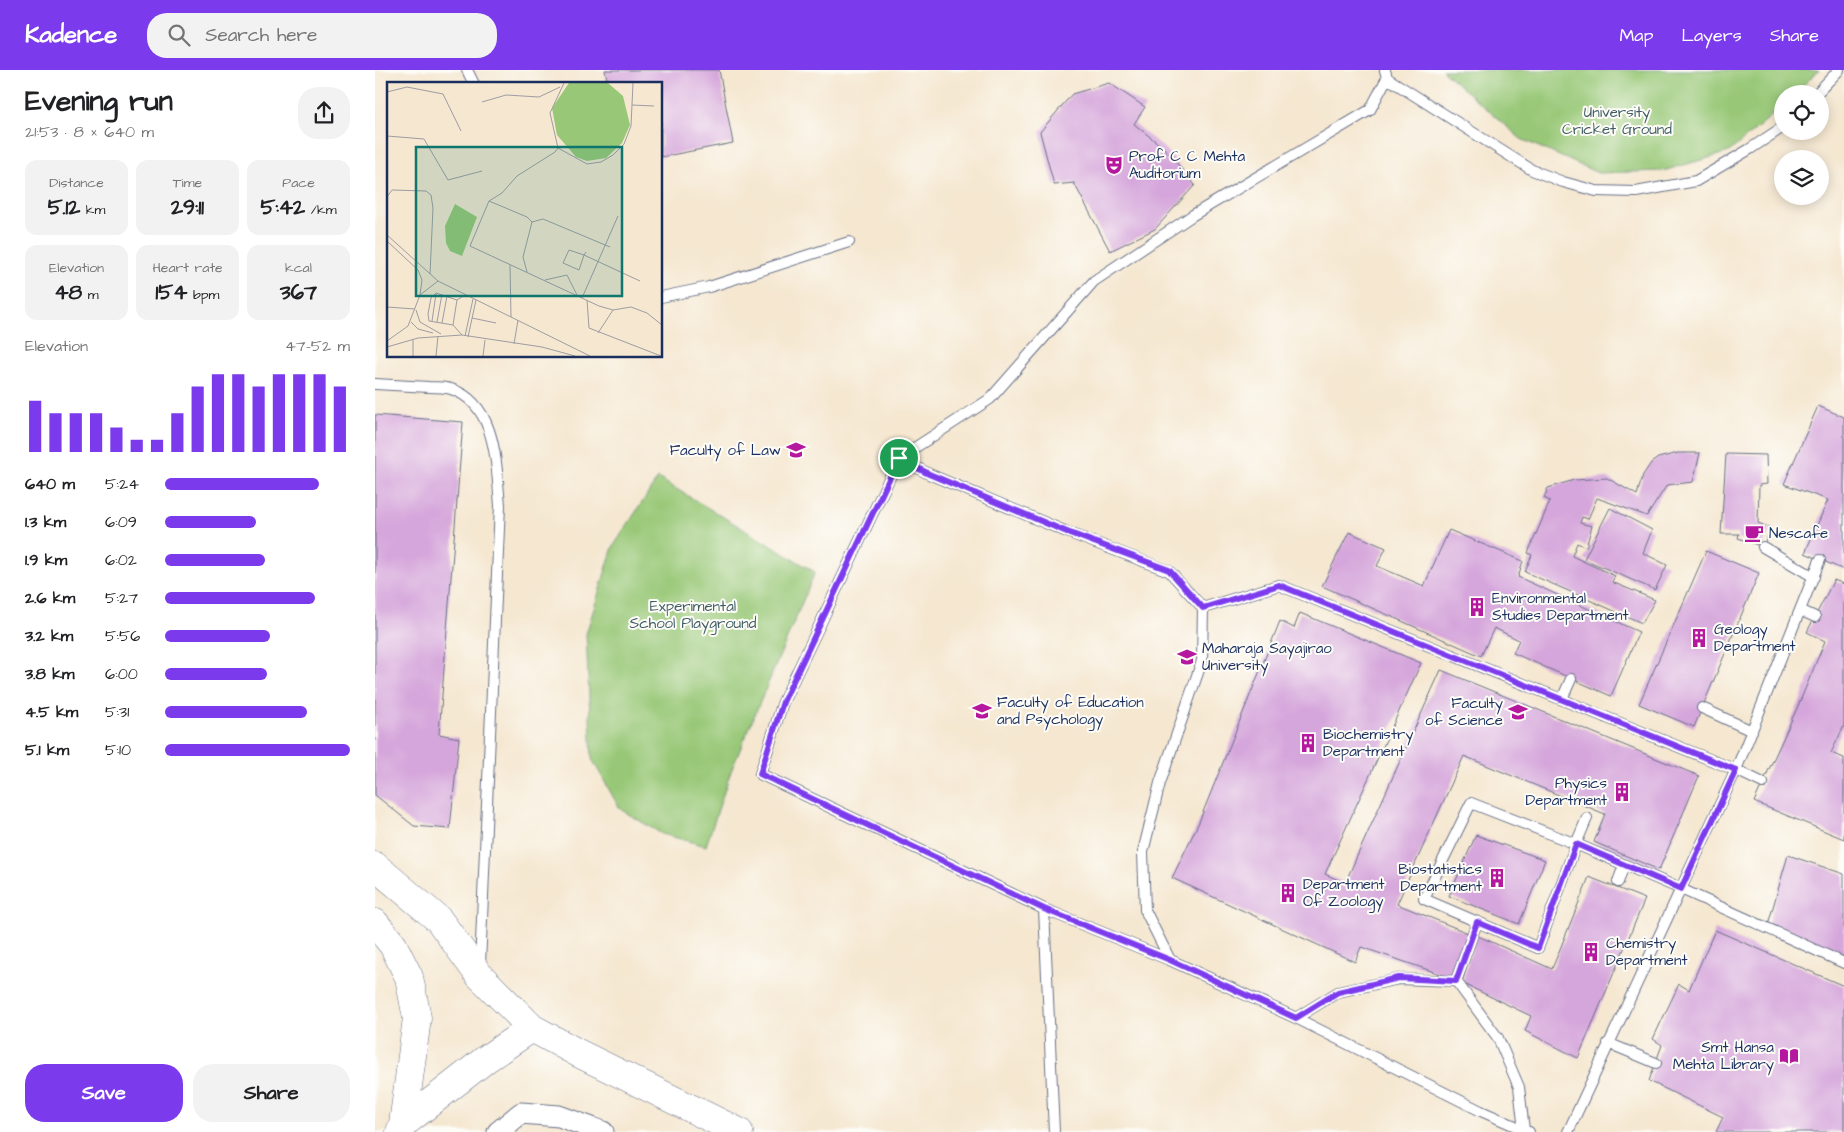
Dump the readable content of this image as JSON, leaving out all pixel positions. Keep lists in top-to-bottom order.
{
  "parks": ["University Cricket Ground", "Experimental School Playground"],
  "places": {
    "theatre": ["Prof C C Mehta Auditorium"],
    "school or university": [
      "Faculty of Law",
      "Maharaja Sayajirao University",
      "Faculty of Education and Psychology",
      "Faculty of Science"
    ],
    "cafe": ["Nescafe"],
    "building": [
      "Environmental Studies Department",
      "Geology Department",
      "Biochemistry Department",
      "Physics Department",
      "Biostatistics Department",
      "Department Of Zoology",
      "Chemistry Department"
    ],
    "library": ["Smt Hansa Mehta Library"]
  },
  "page": {
    "header": "Kadence",
    "search": "Search here",
    "nav": ["Map", "Layers", "Share"],
    "heading": ["Evening run", "21:53 · 8 × 640 m"],
    "stats": [
      ["Distance", "5.12 km"],
      ["Time", "29:11"],
      ["Pace", "5:42 /km"],
      ["Elevation", "48 m"],
      ["Heart rate", "154 bpm"],
      ["kcal", "367"]
    ],
    "chart": ["Elevation", "47–52 m"],
    "list": [
      {
        "name": "640 m",
        "note": "5:24"
      },
      {
        "name": "1.3 km",
        "note": "6:09"
      },
      {
        "name": "1.9 km",
        "note": "6:02"
      },
      {
        "name": "2.6 km",
        "note": "5:27"
      },
      {
        "name": "3.2 km",
        "note": "5:56"
      },
      {
        "name": "3.8 km",
        "note": "6:00"
      },
      {
        "name": "4.5 km",
        "note": "5:31"
      },
      {
        "name": "5.1 km",
        "note": "5:10"
      }
    ],
    "buttons": ["Save", "Share"]
  }
}
